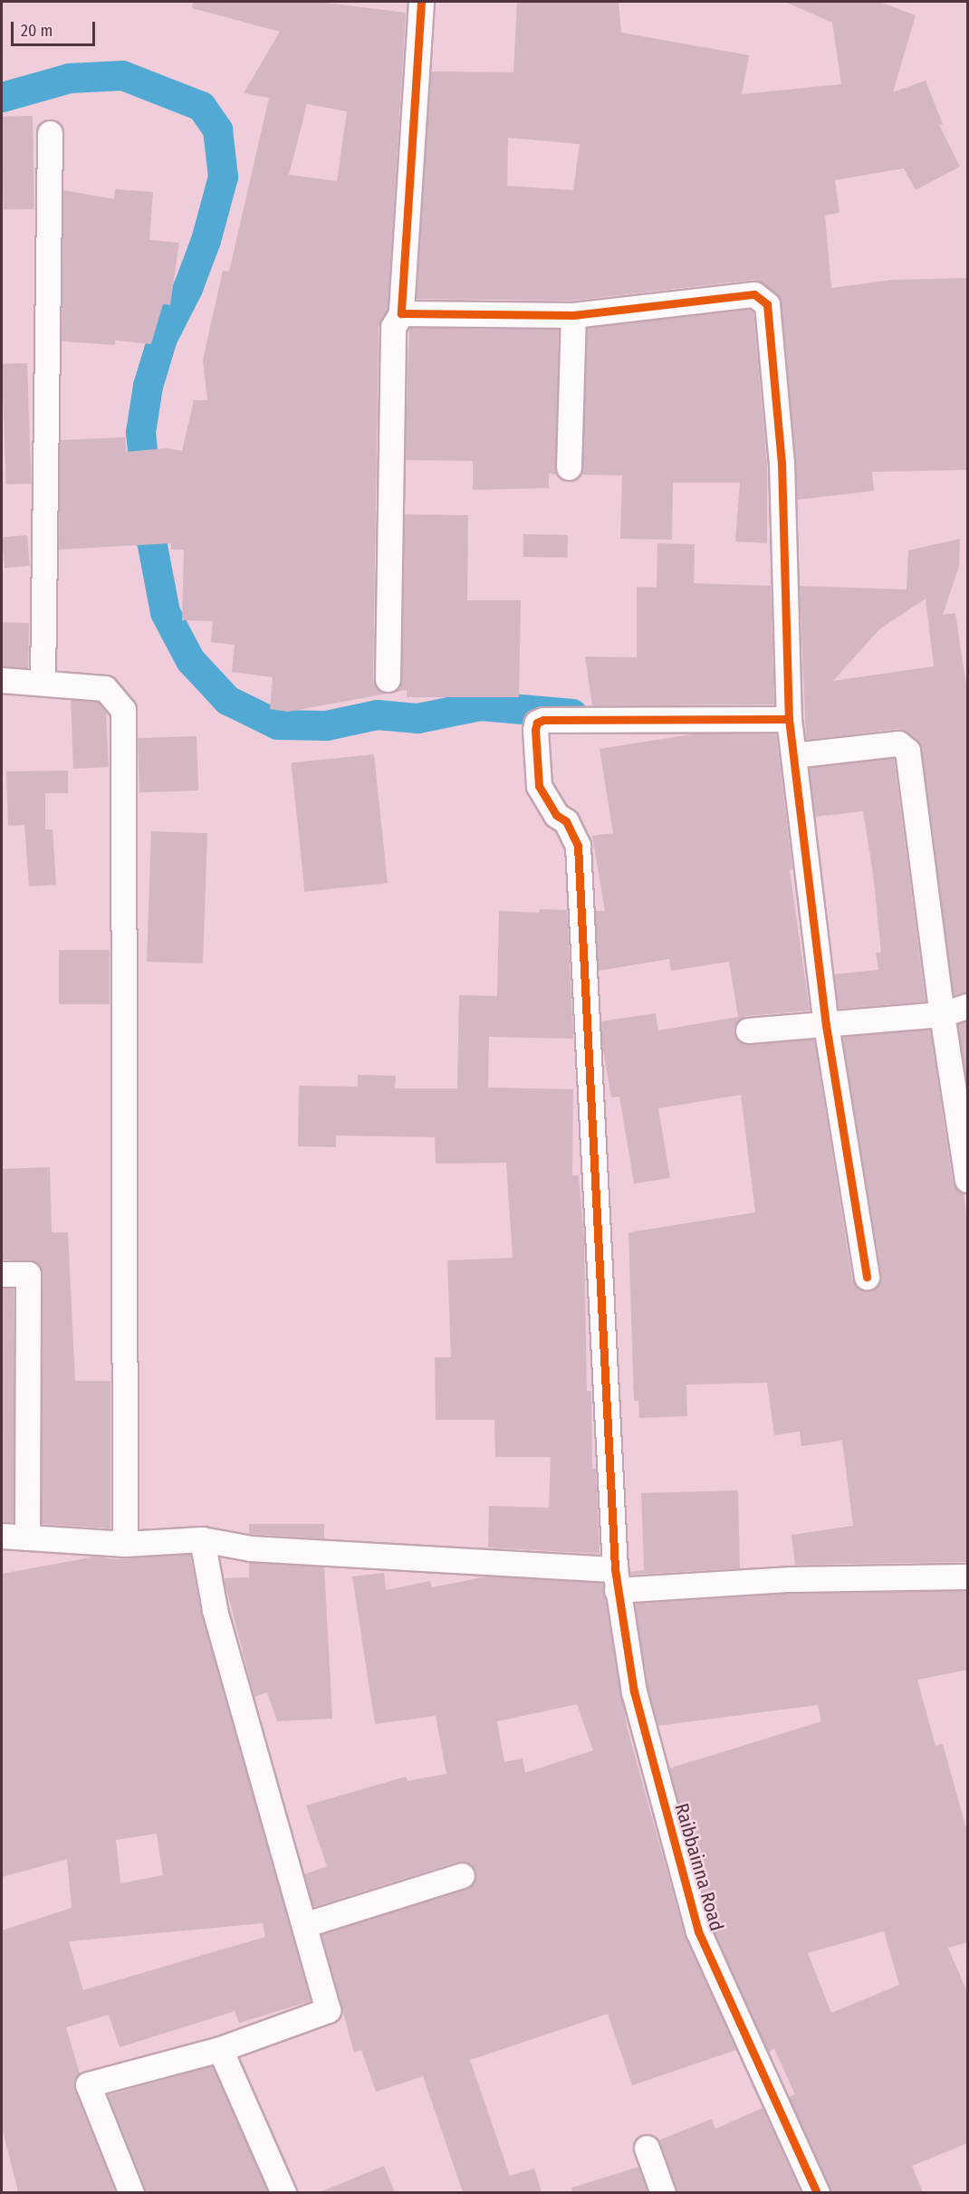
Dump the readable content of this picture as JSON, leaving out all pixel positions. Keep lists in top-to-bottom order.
{
  "streets": {
    "street": ["Raibbainna Road"]
  },
  "scale_bar": "20 m"
}
